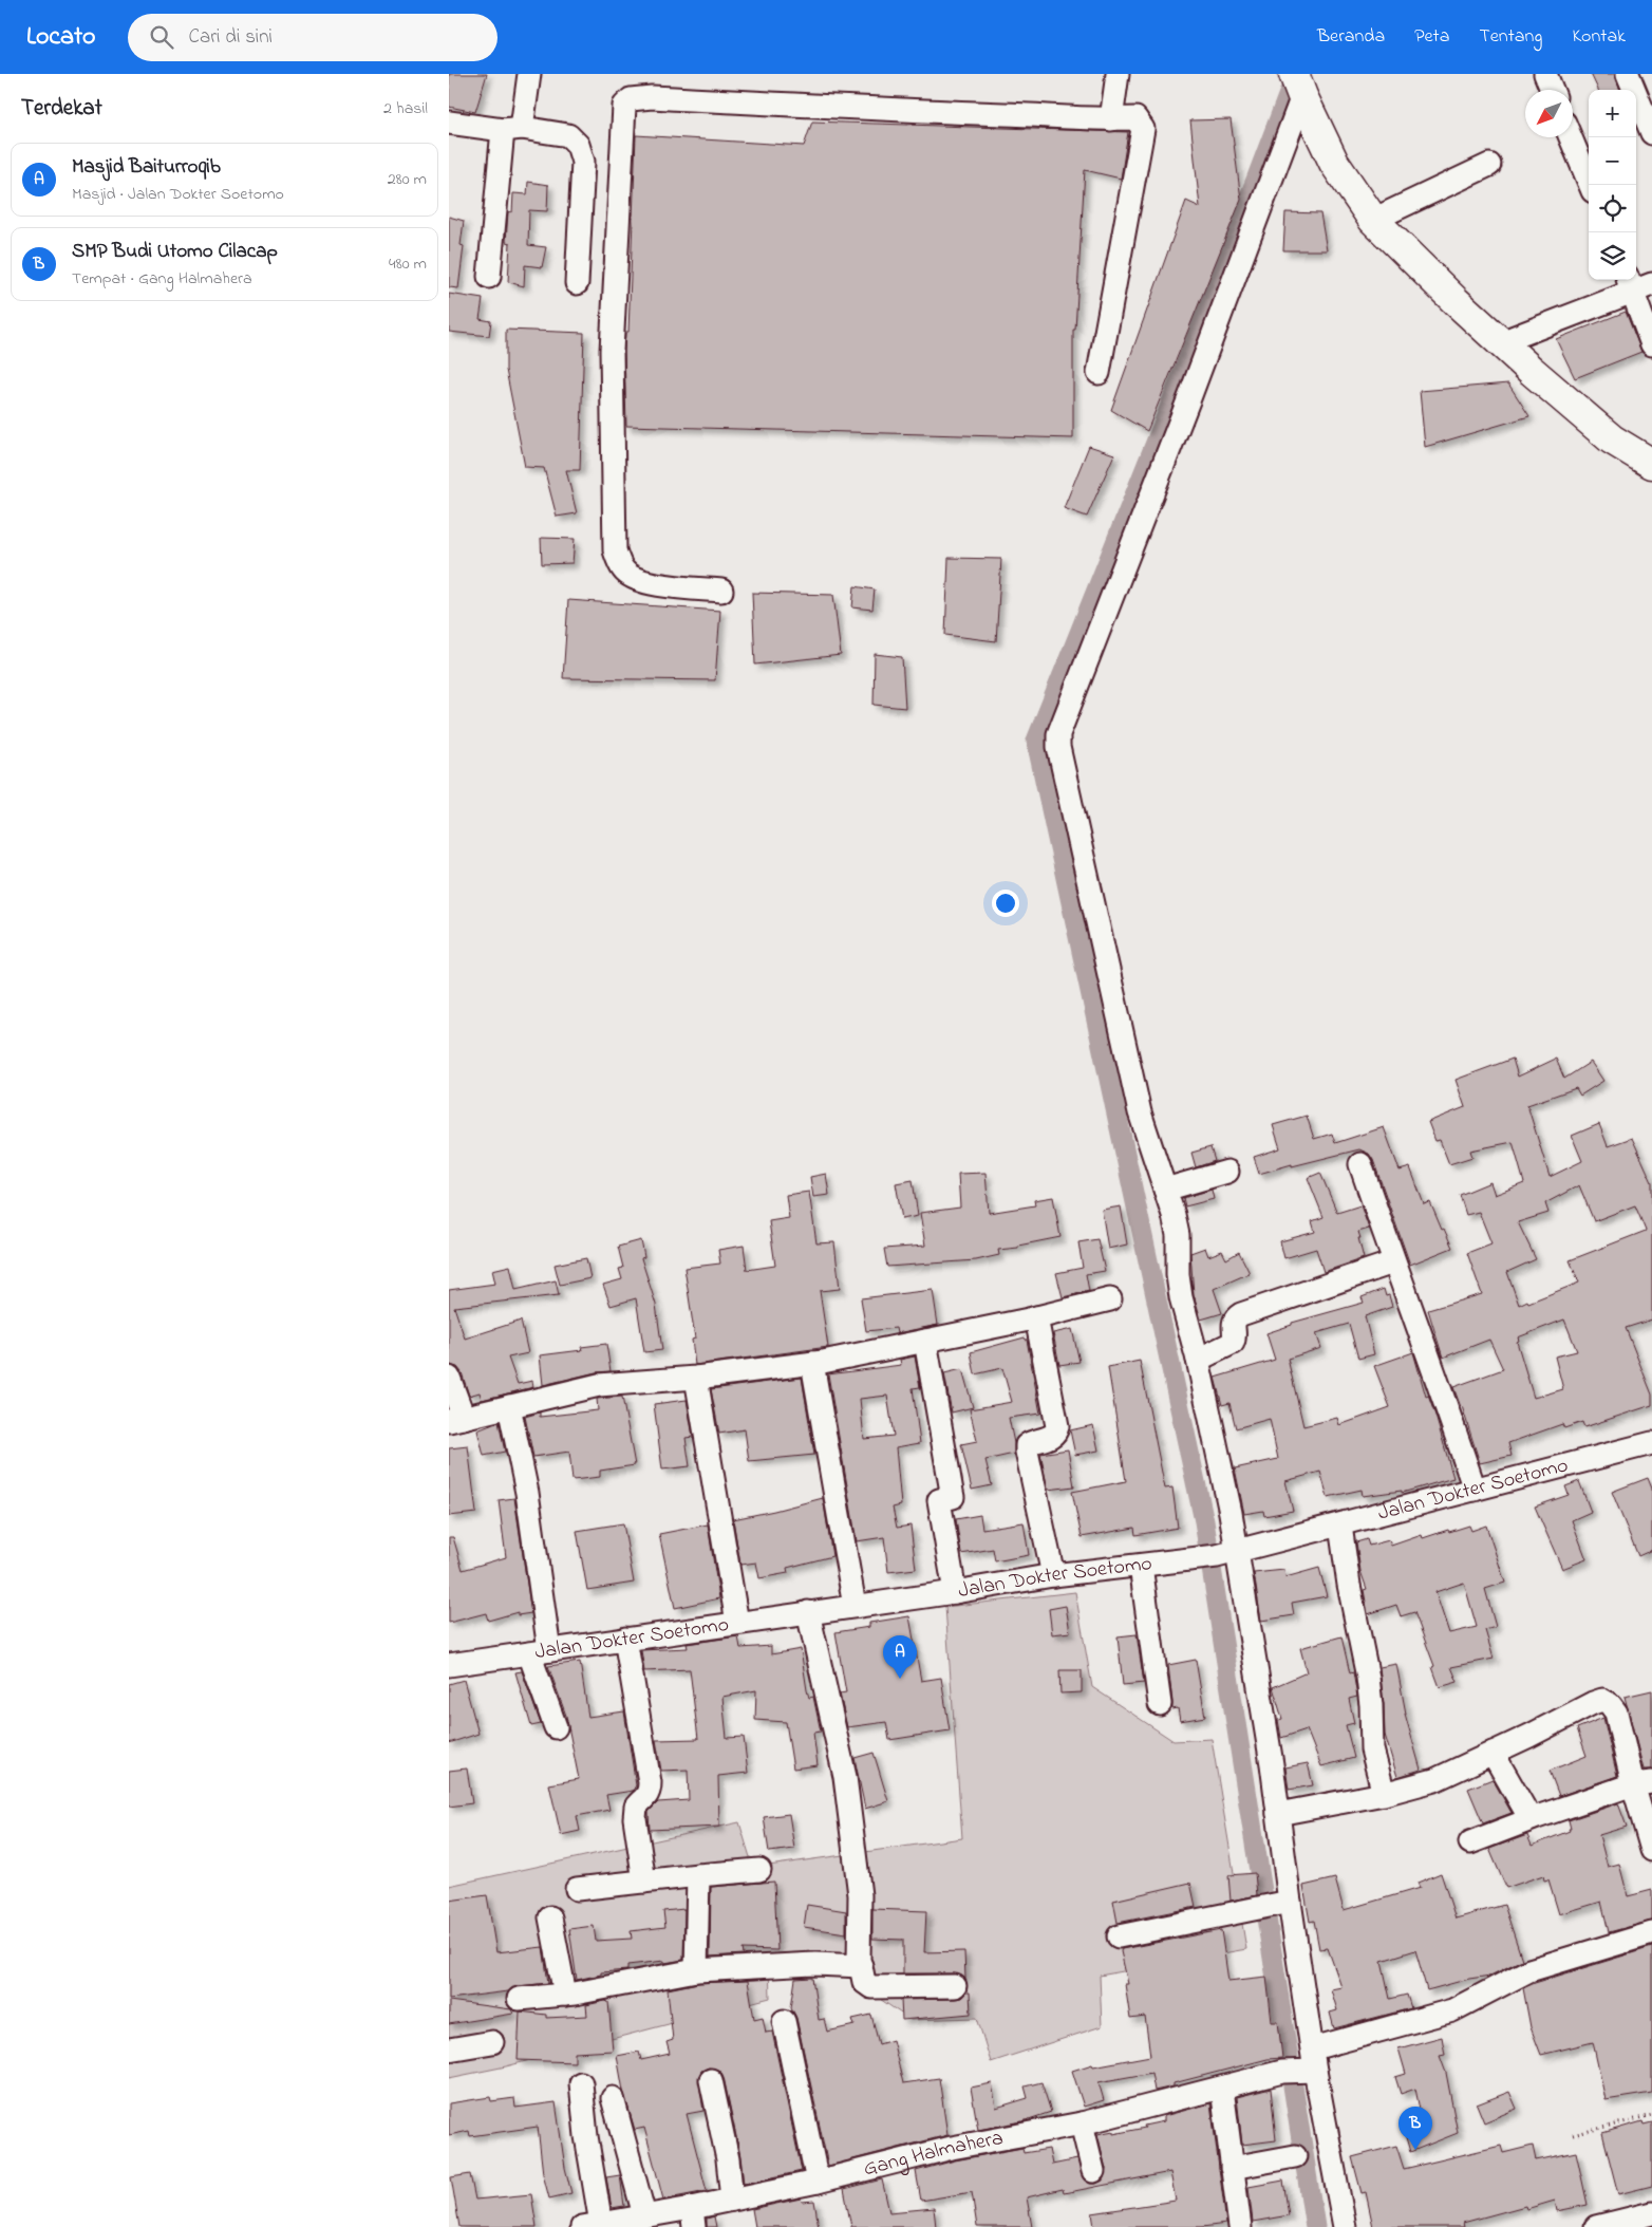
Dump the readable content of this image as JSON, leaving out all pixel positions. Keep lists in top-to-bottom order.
{
  "streets": {
    "street": ["Jalan Dokter Soetomo", "Gang Halmahera"]
  },
  "north": "bottom left",
  "page": {
    "header": "Locato",
    "search": "Cari di sini",
    "nav": [
      "Beranda",
      "Peta",
      "Tentang",
      "Kontak"
    ],
    "heading": ["Terdekat", "2 hasil"],
    "map_buttons": ["+", "−"],
    "list": [
      {
        "mark": "A",
        "name": "Masjid Baiturroqib",
        "note": "Masjid · Jalan Dokter Soetomo",
        "value": "280 m"
      },
      {
        "mark": "B",
        "name": "SMP Budi Utomo Cilacap",
        "note": "Tempat · Gang Halmahera",
        "value": "480 m"
      }
    ],
    "pins": ["A", "B"]
  }
}
